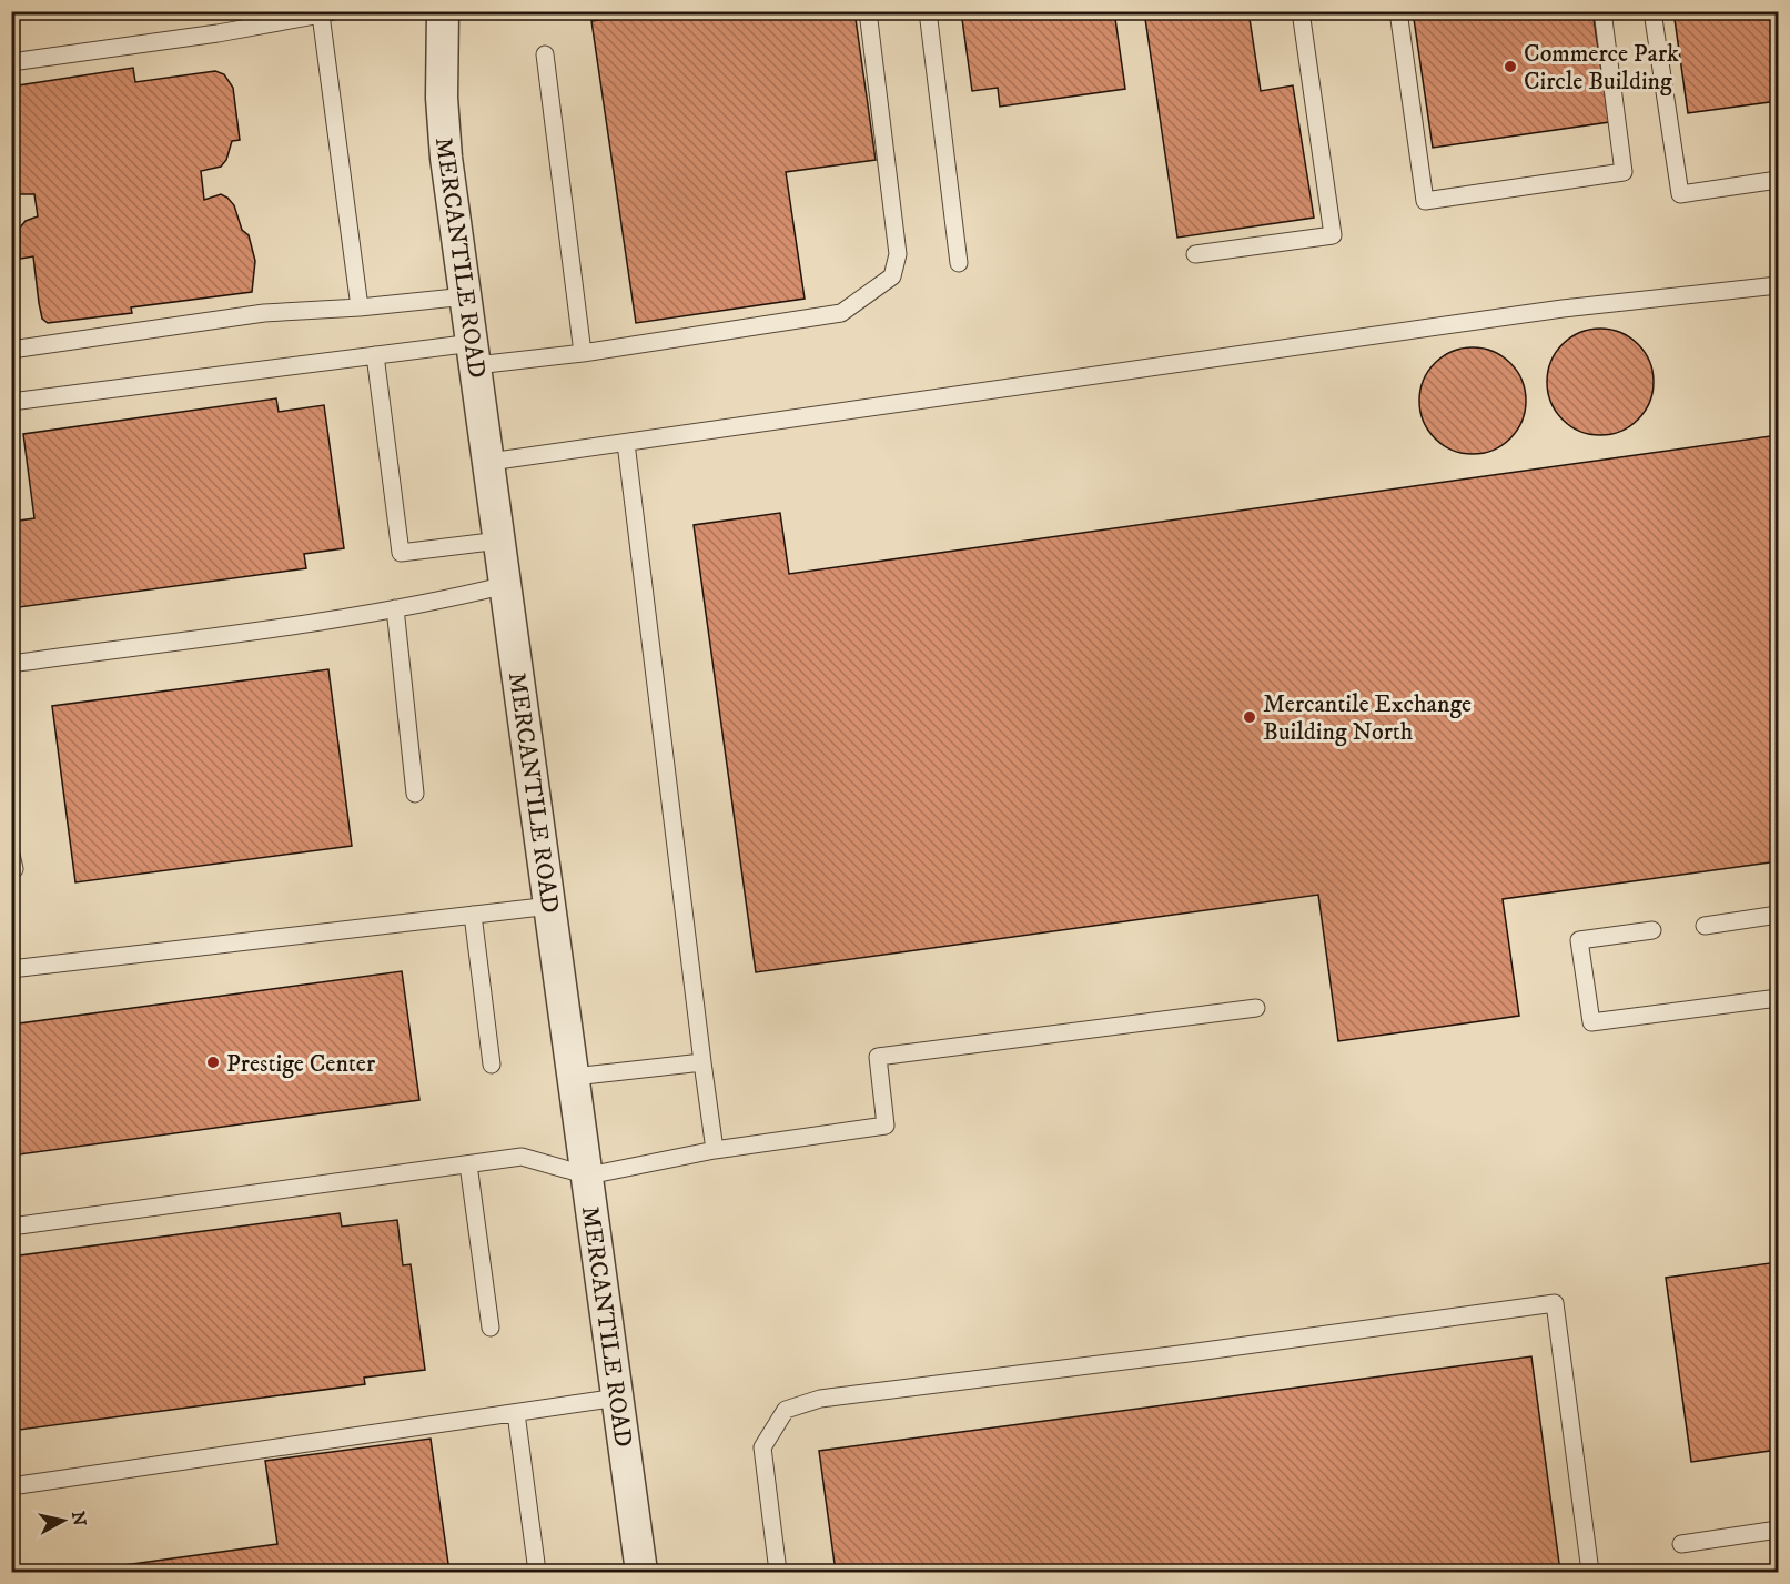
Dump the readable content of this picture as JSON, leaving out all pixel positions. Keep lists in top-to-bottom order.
{
  "streets": {
    "street": ["MERCANTILE ROAD"]
  },
  "places": ["Commerce Park Circle Building", "Mercantile Exchange Building North", "Prestige Center"],
  "north": "right"
}
